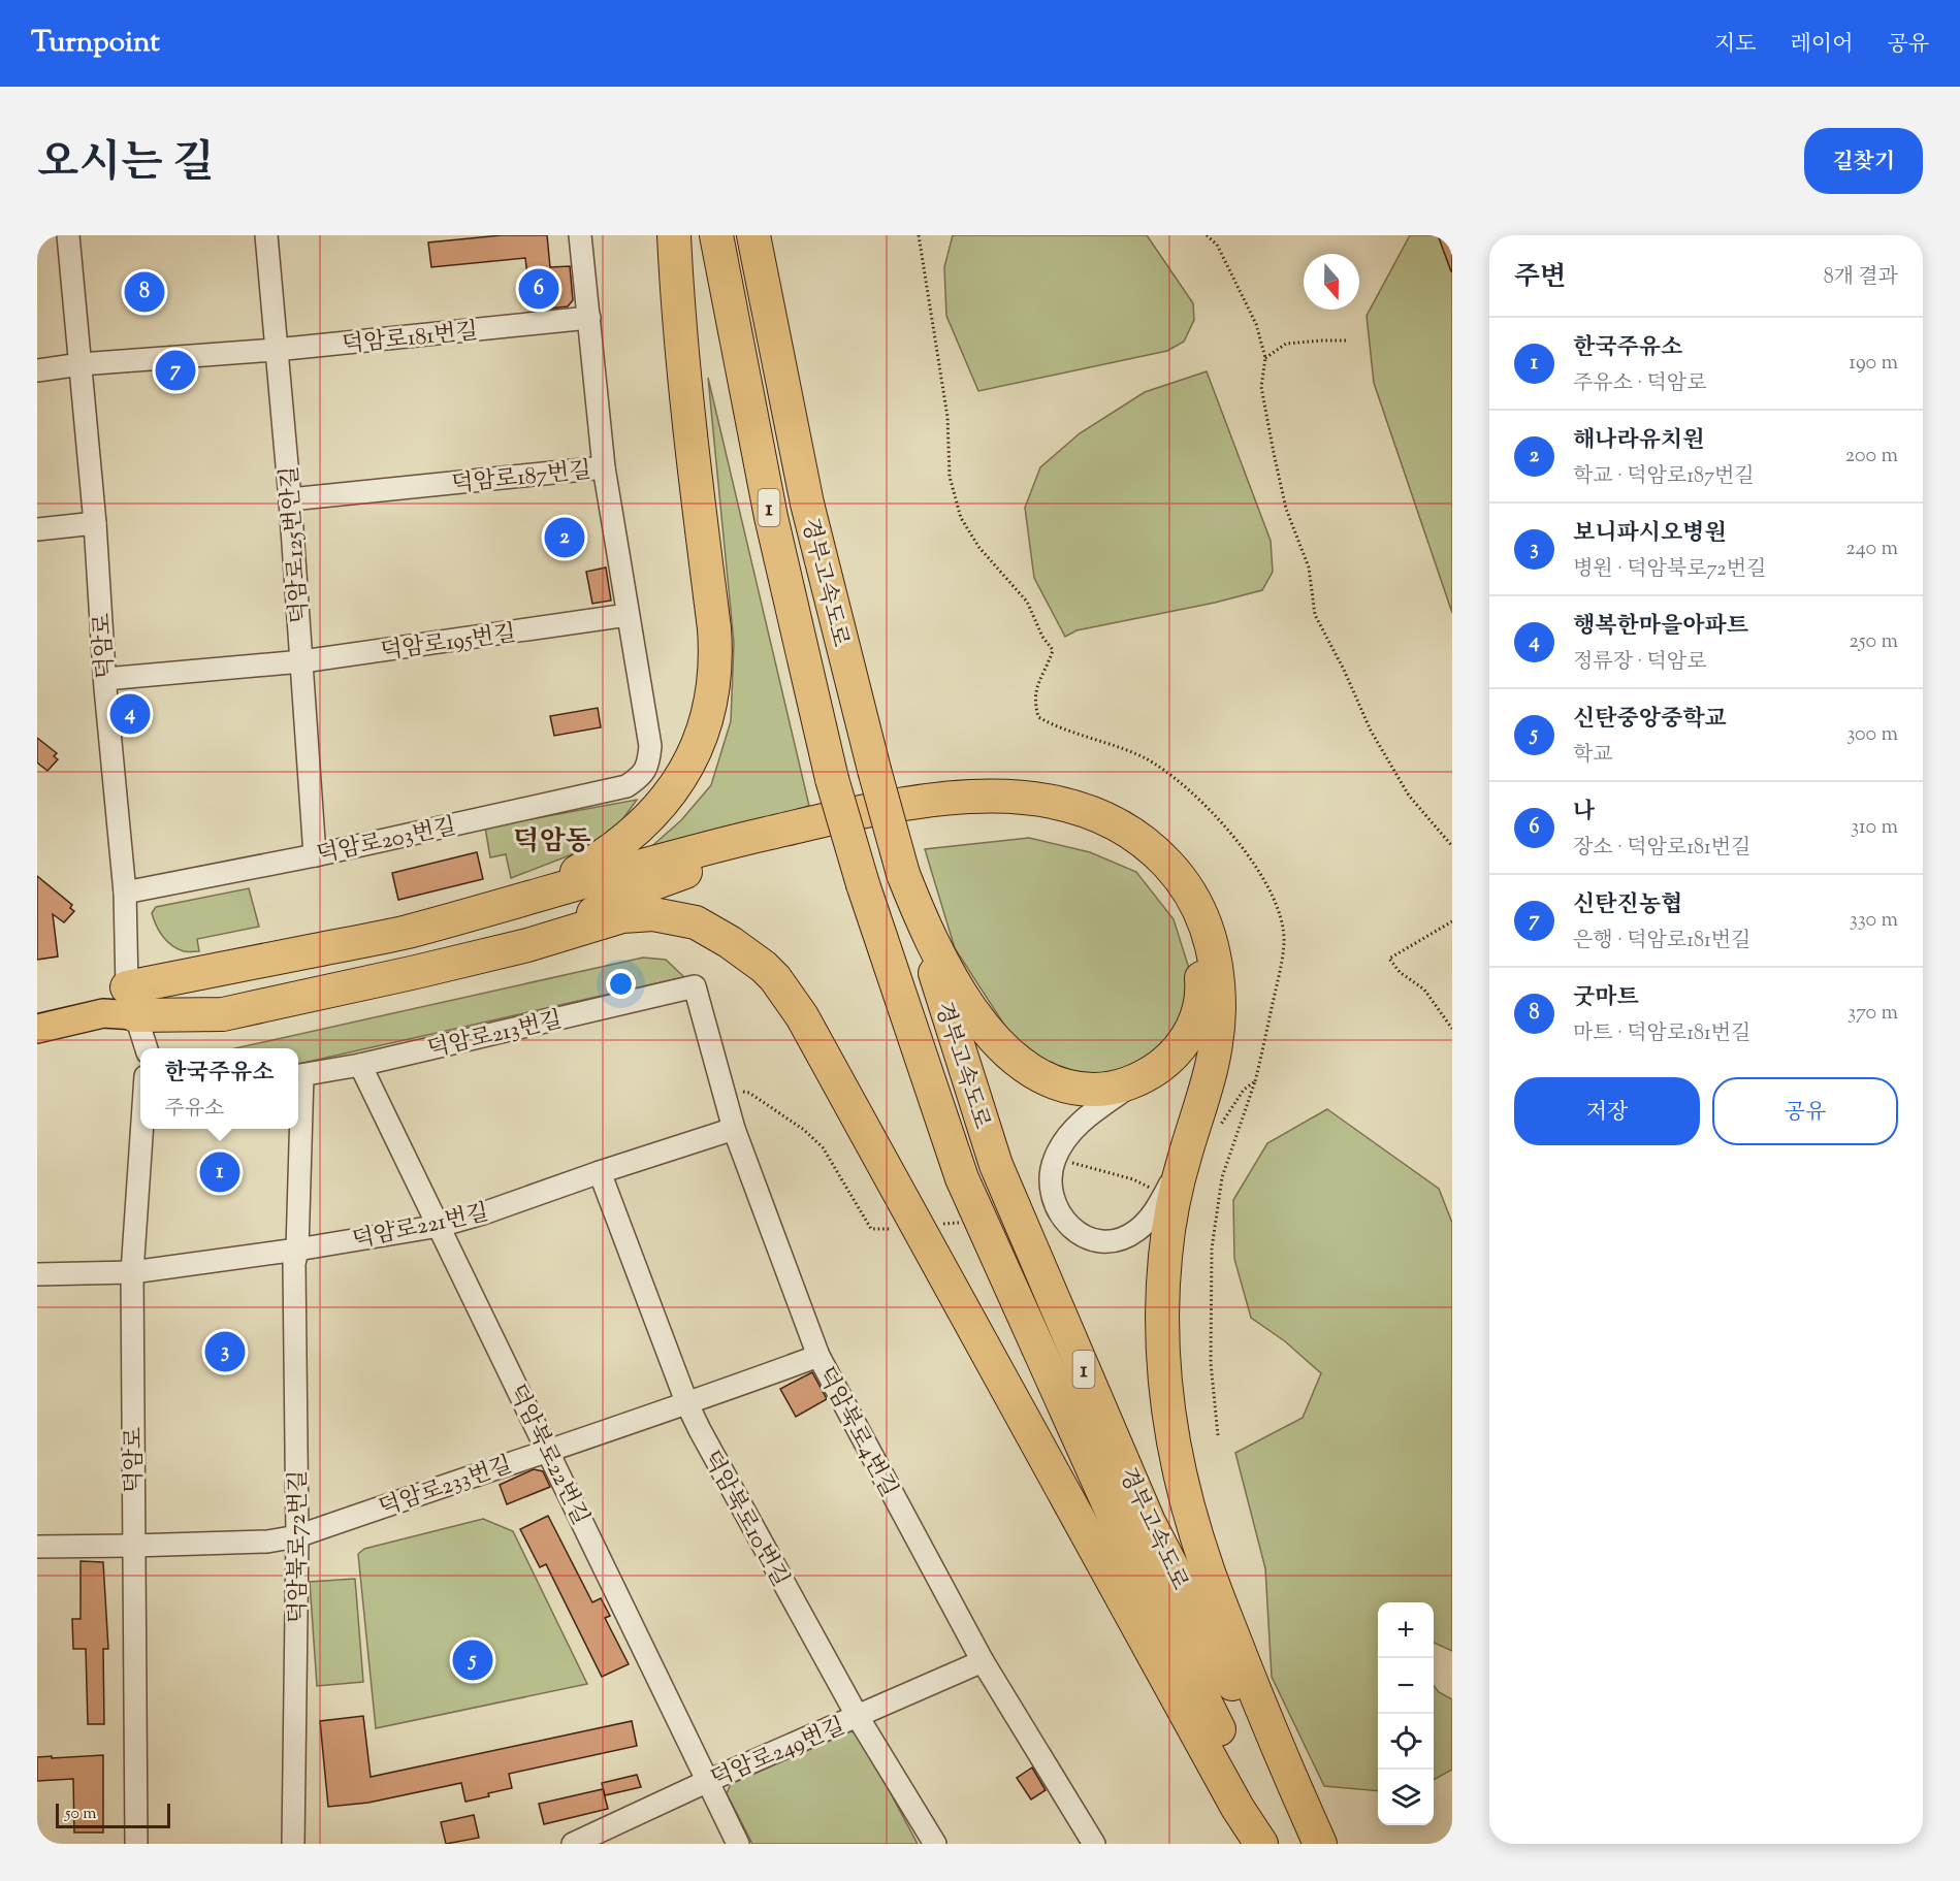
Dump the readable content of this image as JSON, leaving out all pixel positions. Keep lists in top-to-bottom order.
{
  "streets": {
    "highway": ["1", "경부고속도로"],
    "street": [
      "덕암로181번길",
      "덕암로187번길",
      "덕암로125번안길",
      "덕암로195번길",
      "덕암로",
      "덕암로203번길",
      "덕암로213번길",
      "덕암로221번길",
      "덕암북로4번길",
      "덕암북로22번길",
      "덕암로233번길",
      "덕암북로10번길",
      "덕암북로72번길",
      "덕암로249번길"
    ]
  },
  "crossings": [
    ["덕암로181번길", "덕암로125번안길"],
    ["덕암로181번길", "덕암로"],
    ["덕암로187번길", "덕암로125번안길"],
    ["덕암로187번길", "덕암로195번길"],
    ["덕암로187번길", "덕암로203번길"],
    ["덕암로125번안길", "덕암로195번길"],
    ["덕암로125번안길", "덕암로203번길"],
    ["덕암로195번길", "덕암로"],
    ["덕암로195번길", "덕암로203번길"],
    ["덕암로", "덕암로203번길"],
    ["덕암로", "덕암로221번길"],
    ["덕암로", "덕암로233번길"],
    ["덕암로213번길", "덕암북로4번길"],
    ["덕암로213번길", "덕암북로22번길"],
    ["덕암로221번길", "덕암북로4번길"],
    ["덕암로221번길", "덕암북로22번길"],
    ["덕암로221번길", "덕암북로10번길"],
    ["덕암로221번길", "덕암북로72번길"],
    ["덕암북로4번길", "덕암로233번길"],
    ["덕암북로4번길", "덕암로249번길"],
    ["덕암북로22번길", "덕암로233번길"],
    ["덕암북로22번길", "덕암로249번길"],
    ["덕암로233번길", "덕암북로10번길"],
    ["덕암로233번길", "덕암북로72번길"],
    ["덕암북로10번길", "덕암로249번길"]
  ],
  "districts": ["덕암동"],
  "scale_bar": "50 m",
  "north": "bottom",
  "page": {
    "header": "Turnpoint",
    "nav": ["지도", "레이어", "공유"],
    "title": "오시는 길",
    "buttons": [
      "길찾기",
      ["저장", "공유"]
    ],
    "heading": ["주변", "8개 결과"],
    "pins": [
      "6",
      "8",
      "7",
      "2",
      "4",
      "1",
      "3",
      "5"
    ],
    "list": [
      {
        "mark": "1",
        "name": "한국주유소",
        "note": "주유소 · 덕암로",
        "value": "190 m"
      },
      {
        "mark": "2",
        "name": "해나라유치원",
        "note": "학교 · 덕암로187번길",
        "value": "200 m"
      },
      {
        "mark": "3",
        "name": "보니파시오병원",
        "note": "병원 · 덕암북로72번길",
        "value": "240 m"
      },
      {
        "mark": "4",
        "name": "행복한마을아파트",
        "note": "정류장 · 덕암로",
        "value": "250 m"
      },
      {
        "mark": "5",
        "name": "신탄중앙중학교",
        "note": "학교",
        "value": "300 m"
      },
      {
        "mark": "6",
        "name": "나",
        "note": "장소 · 덕암로181번길",
        "value": "310 m"
      },
      {
        "mark": "7",
        "name": "신탄진농협",
        "note": "은행 · 덕암로181번길",
        "value": "330 m"
      },
      {
        "mark": "8",
        "name": "굿마트",
        "note": "마트 · 덕암로181번길",
        "value": "370 m"
      }
    ],
    "popup": ["한국주유소", "주유소"],
    "map_buttons": ["+", "−"],
    "scale": "50 m"
  }
}
